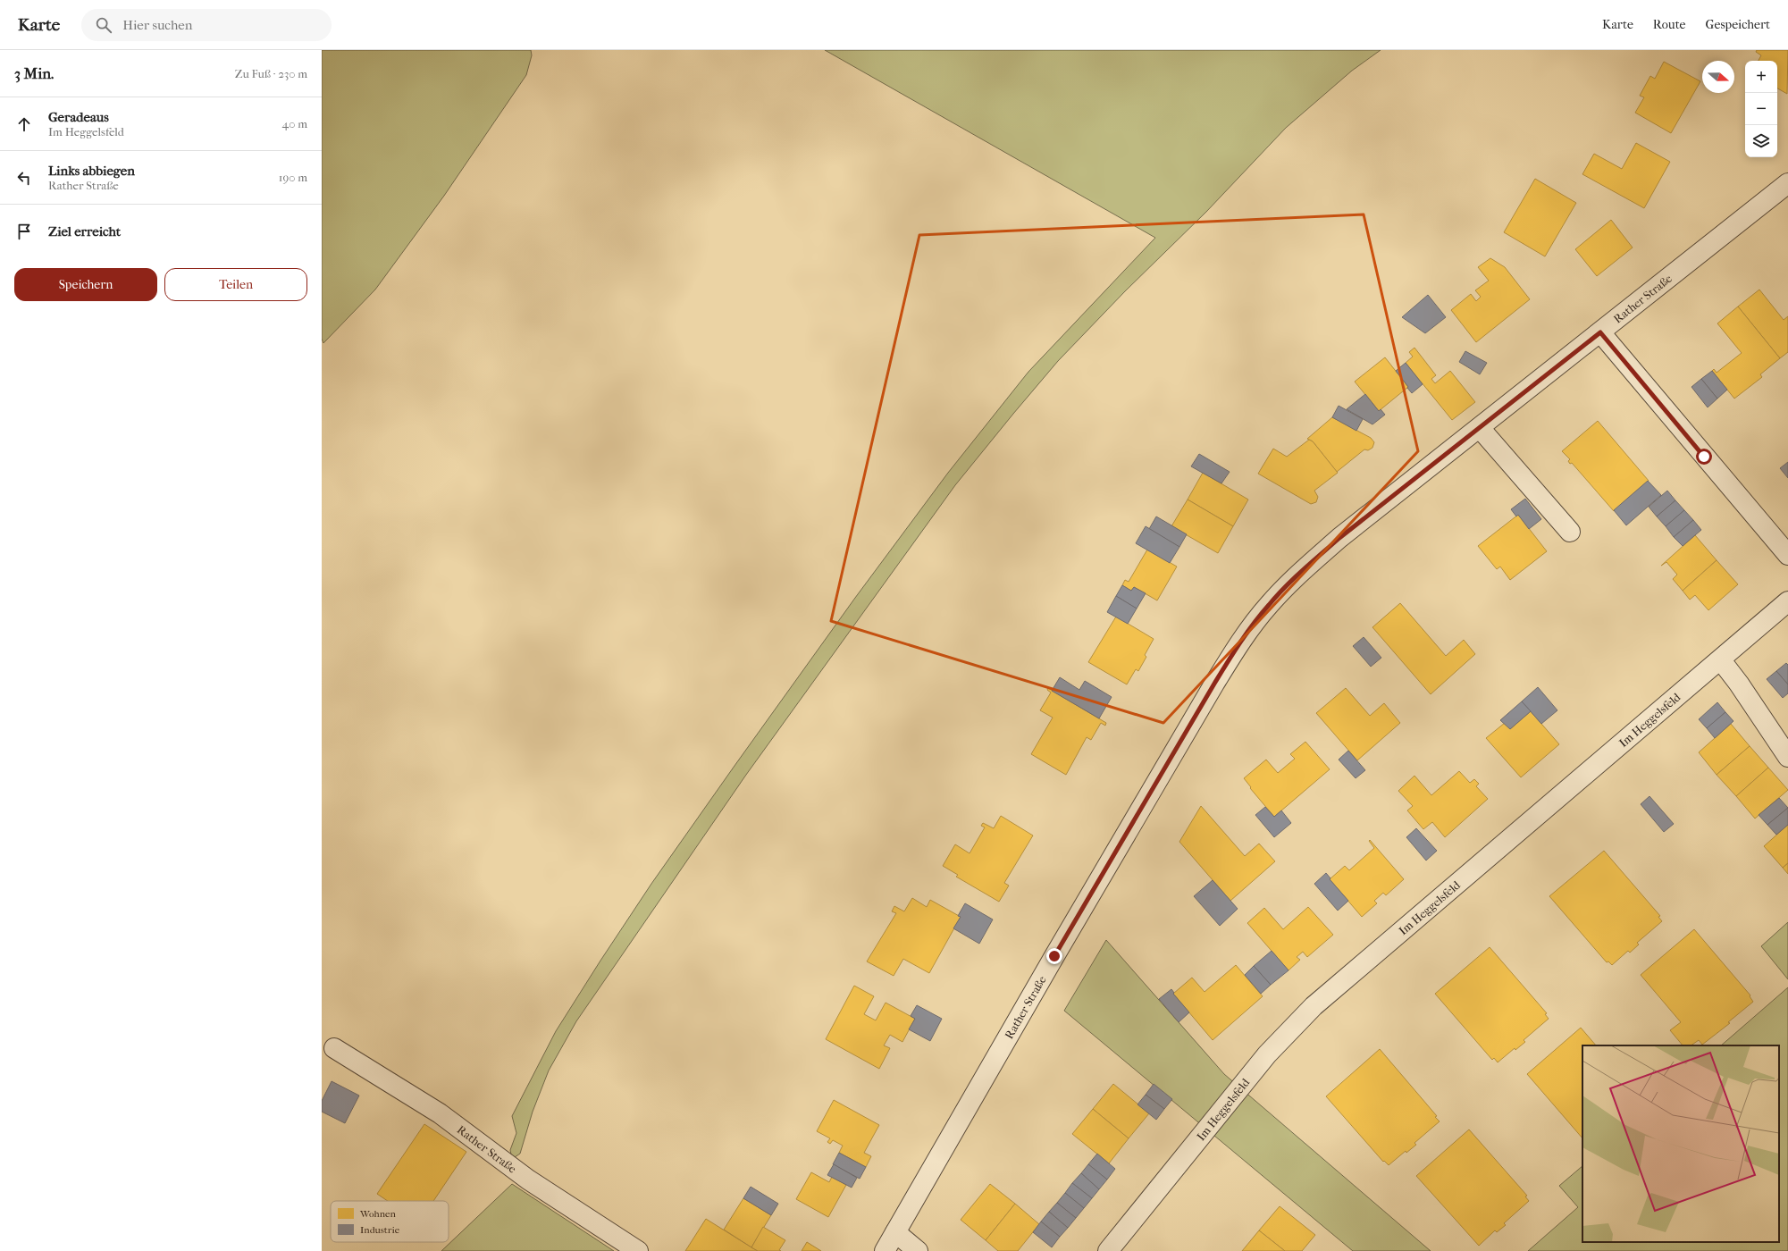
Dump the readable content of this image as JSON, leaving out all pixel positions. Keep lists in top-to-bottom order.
{
  "streets": {
    "street": ["Rather Straße", "Im Heggelsfeld"]
  },
  "legend": ["Wohnen", "Industrie"],
  "north": "right",
  "page": {
    "header": "Karte",
    "search": "Hier suchen",
    "nav": ["Karte", "Route", "Gespeichert"],
    "heading": ["3 Min.", "Zu Fuß · 230 m"],
    "map_buttons": ["+", "−"],
    "list": [
      ["Geradeaus", "Im Heggelsfeld", "40 m"],
      ["Links abbiegen", "Rather Straße", "190 m"],
      "Ziel erreicht"
    ],
    "buttons": ["Speichern", "Teilen"]
  }
}
